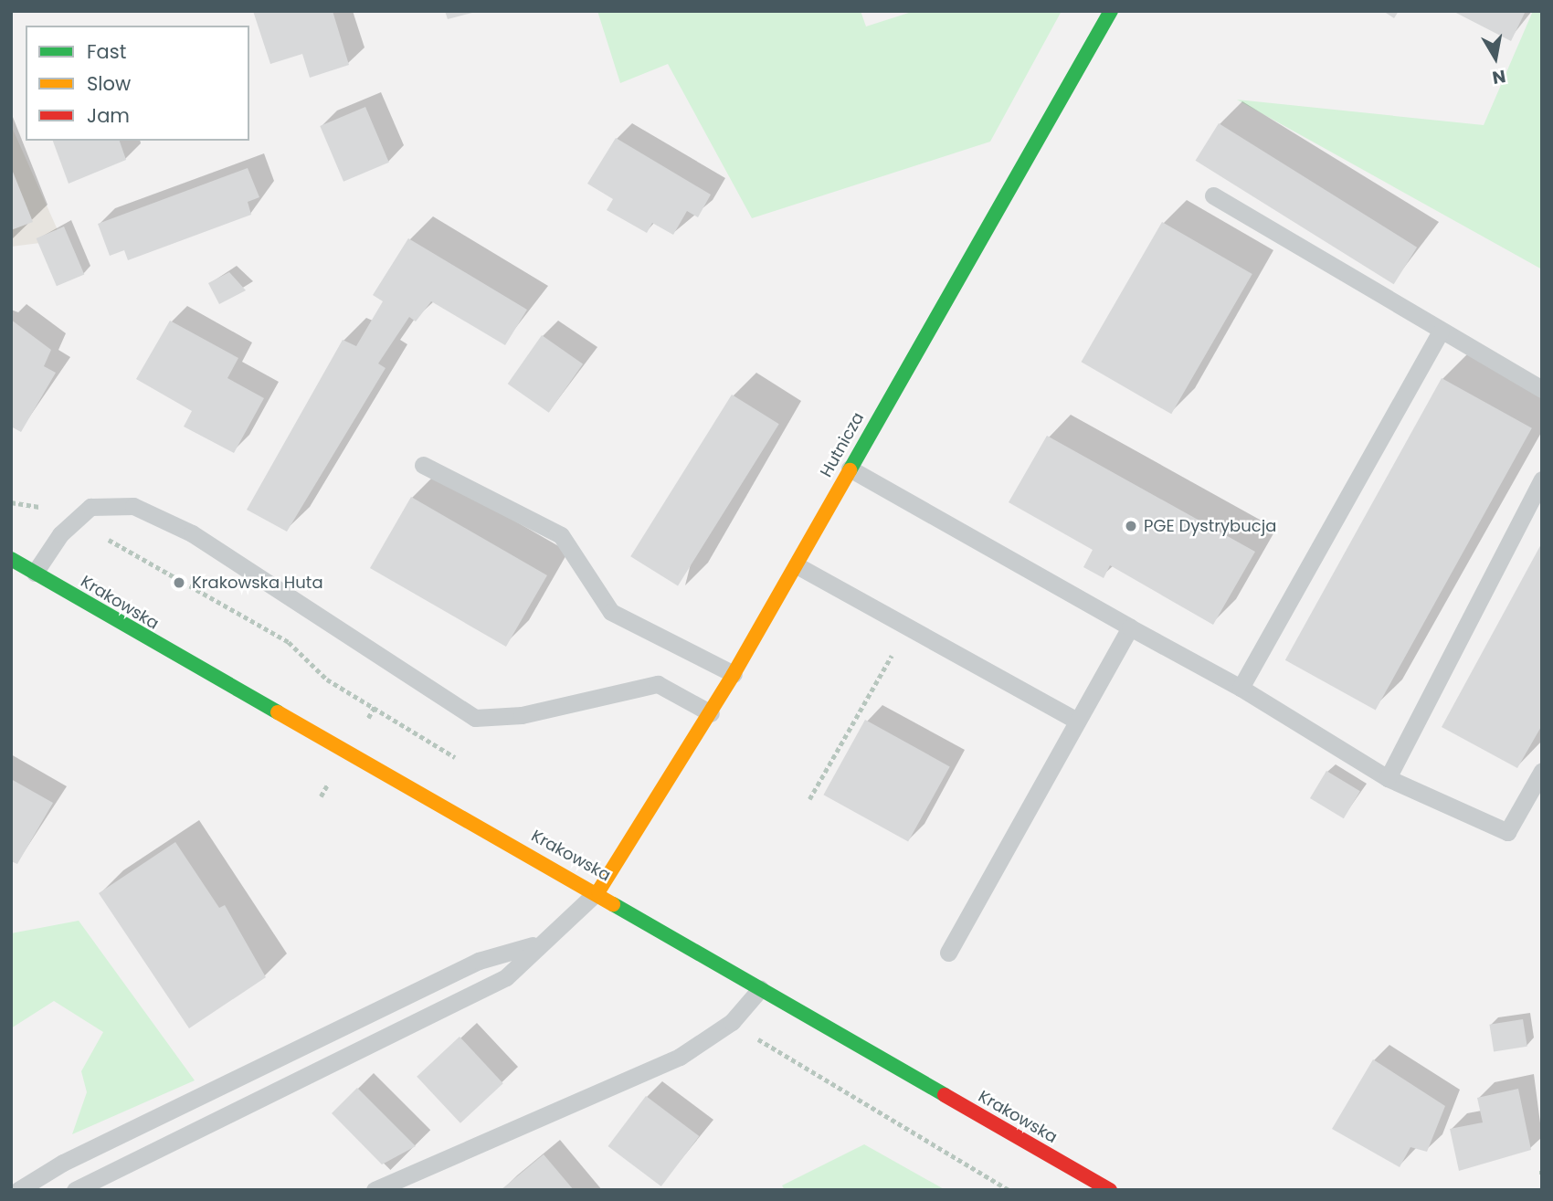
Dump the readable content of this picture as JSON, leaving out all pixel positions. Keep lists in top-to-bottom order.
{
  "streets": {
    "main road": ["Hutnicza", "Krakowska"]
  },
  "crossings": [
    ["Hutnicza", "Krakowska"]
  ],
  "places": ["PGE Dystrybucja", "Krakowska Huta"],
  "legend": ["Fast", "Slow", "Jam"],
  "north": "bottom"
}
